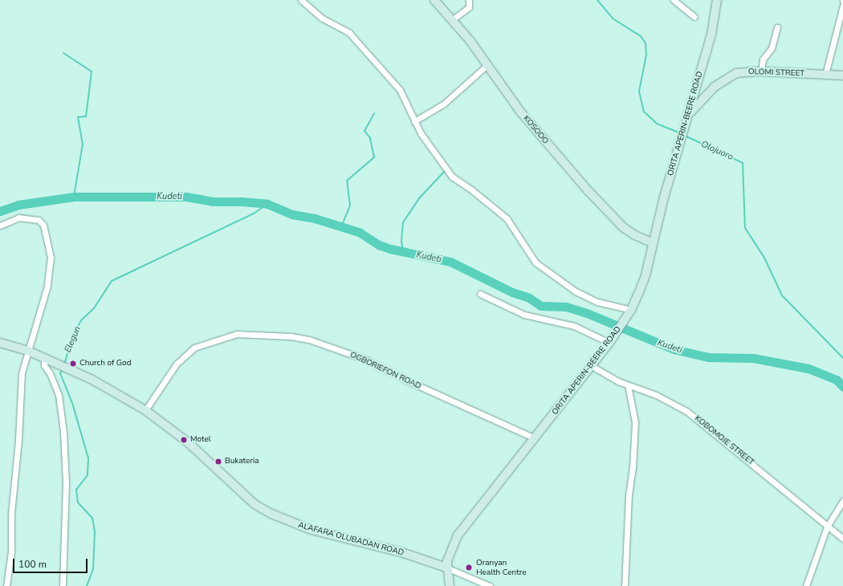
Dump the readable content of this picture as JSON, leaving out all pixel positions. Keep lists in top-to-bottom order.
{
  "streets": {
    "main road": [
      "OLOMI STREET",
      "ORITA APERIN-BEERE ROAD",
      "KOSODO",
      "ALAFARA OLUBADAN ROAD"
    ],
    "street": ["OGBORIEFON ROAD", "KOBOMOJE STREET"]
  },
  "crossings": [
    ["OLOMI STREET", "ORITA APERIN-BEERE ROAD"],
    ["ORITA APERIN-BEERE ROAD", "KOSODO"],
    ["ORITA APERIN-BEERE ROAD", "OGBORIEFON ROAD"],
    ["ORITA APERIN-BEERE ROAD", "KOBOMOJE STREET"],
    ["ORITA APERIN-BEERE ROAD", "ALAFARA OLUBADAN ROAD"],
    ["OGBORIEFON ROAD", "ALAFARA OLUBADAN ROAD"]
  ],
  "water": ["Olojuoro", "Kudeti", "Elegun"],
  "places": [
    "Church of God",
    "Motel",
    "Bukateria",
    "Oranyan Health Centre"
  ],
  "scale_bar": "100 m"
}
